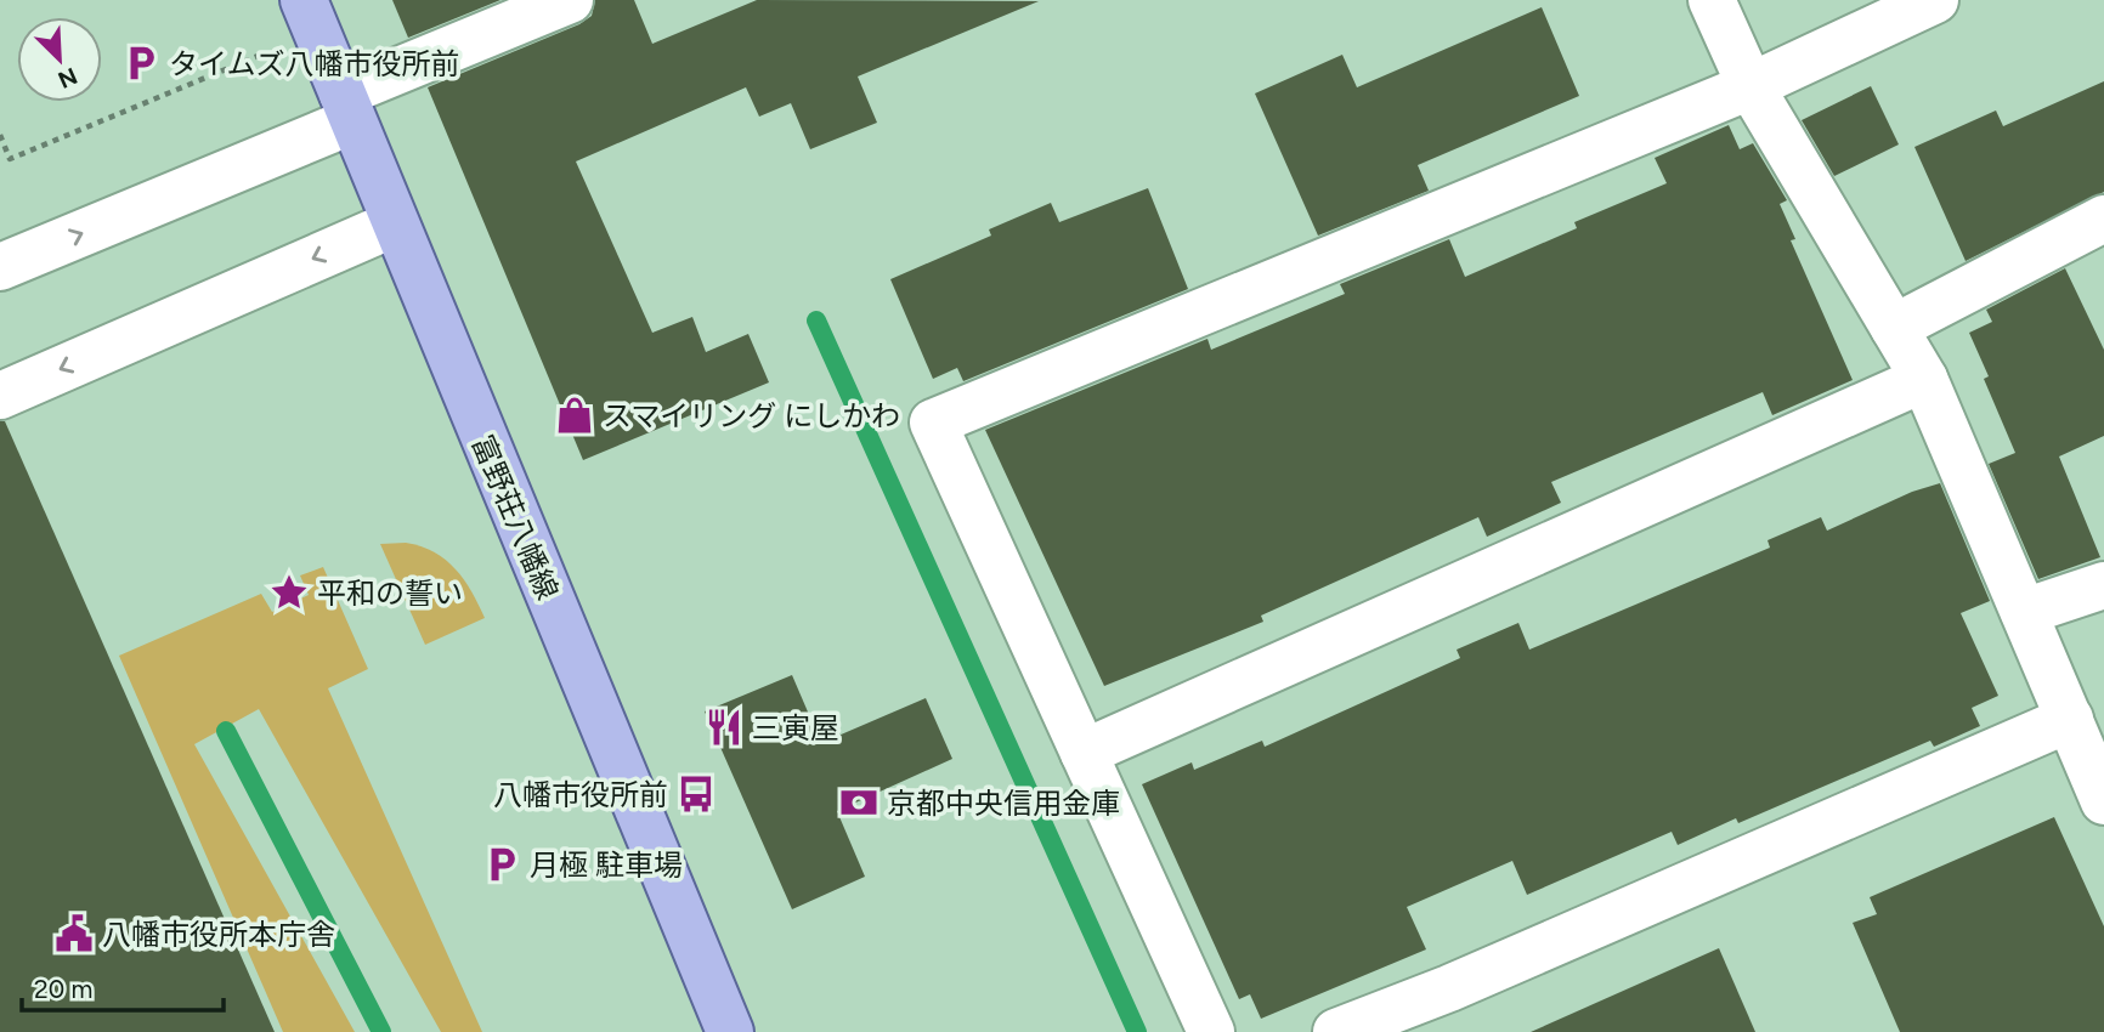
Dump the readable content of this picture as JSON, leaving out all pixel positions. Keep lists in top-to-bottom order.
{
  "streets": {
    "main road": ["富野荘八幡線"]
  },
  "places": {
    "parking": ["タイムズ八幡市役所前", "月極 駐車場"],
    "shop": ["スマイリング にしかわ"],
    "place": ["平和の誓い"],
    "restaurant": ["三寅屋"],
    "bus stop": ["八幡市役所前"],
    "bank": ["京都中央信用金庫"],
    "public building": ["八幡市役所本庁舎"]
  },
  "scale_bar": "20 m",
  "north": "bottom right"
}
